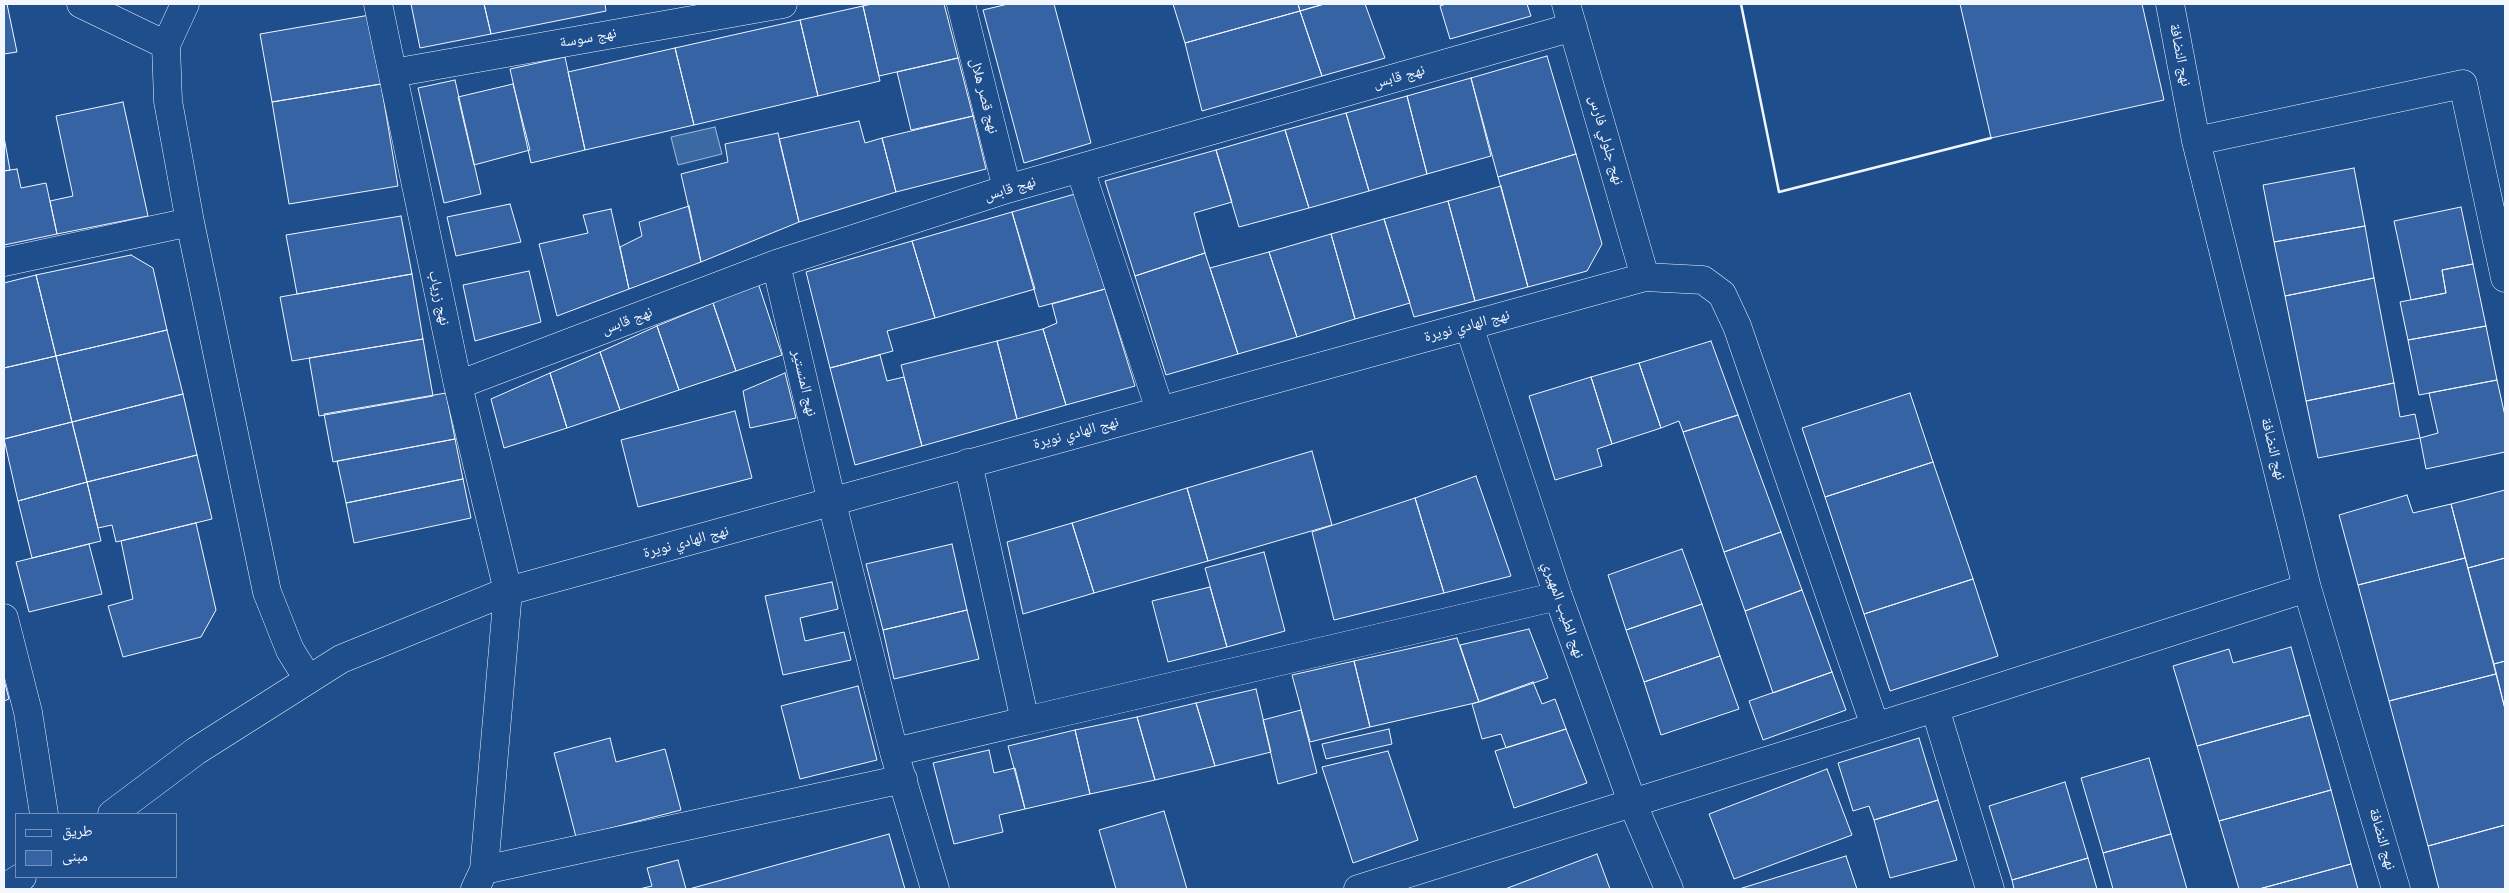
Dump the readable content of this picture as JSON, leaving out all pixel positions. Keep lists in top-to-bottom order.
{
  "streets": {
    "street": [
      "نهج سوسة",
      "نهج النضافة",
      "نهج قابس",
      "نهج قصر هلال",
      "نهج جلولي فارس",
      "نهج زرياب",
      "نهج الهادي نويرة",
      "نهج المنستير",
      "نهج الطيب المهيري"
    ]
  },
  "crossings": [
    ["نهج سوسة", "نهج زرياب"],
    ["نهج قابس", "نهج قصر هلال"],
    ["نهج قابس", "نهج جلولي فارس"],
    ["نهج قابس", "نهج زرياب"],
    ["نهج قابس", "نهج المنستير"],
    ["نهج جلولي فارس", "نهج الهادي نويرة"],
    ["نهج زرياب", "نهج الهادي نويرة"],
    ["نهج الهادي نويرة", "نهج المنستير"],
    ["نهج الهادي نويرة", "نهج الطيب المهيري"]
  ],
  "legend": ["طريق", "مبنى"]
}
